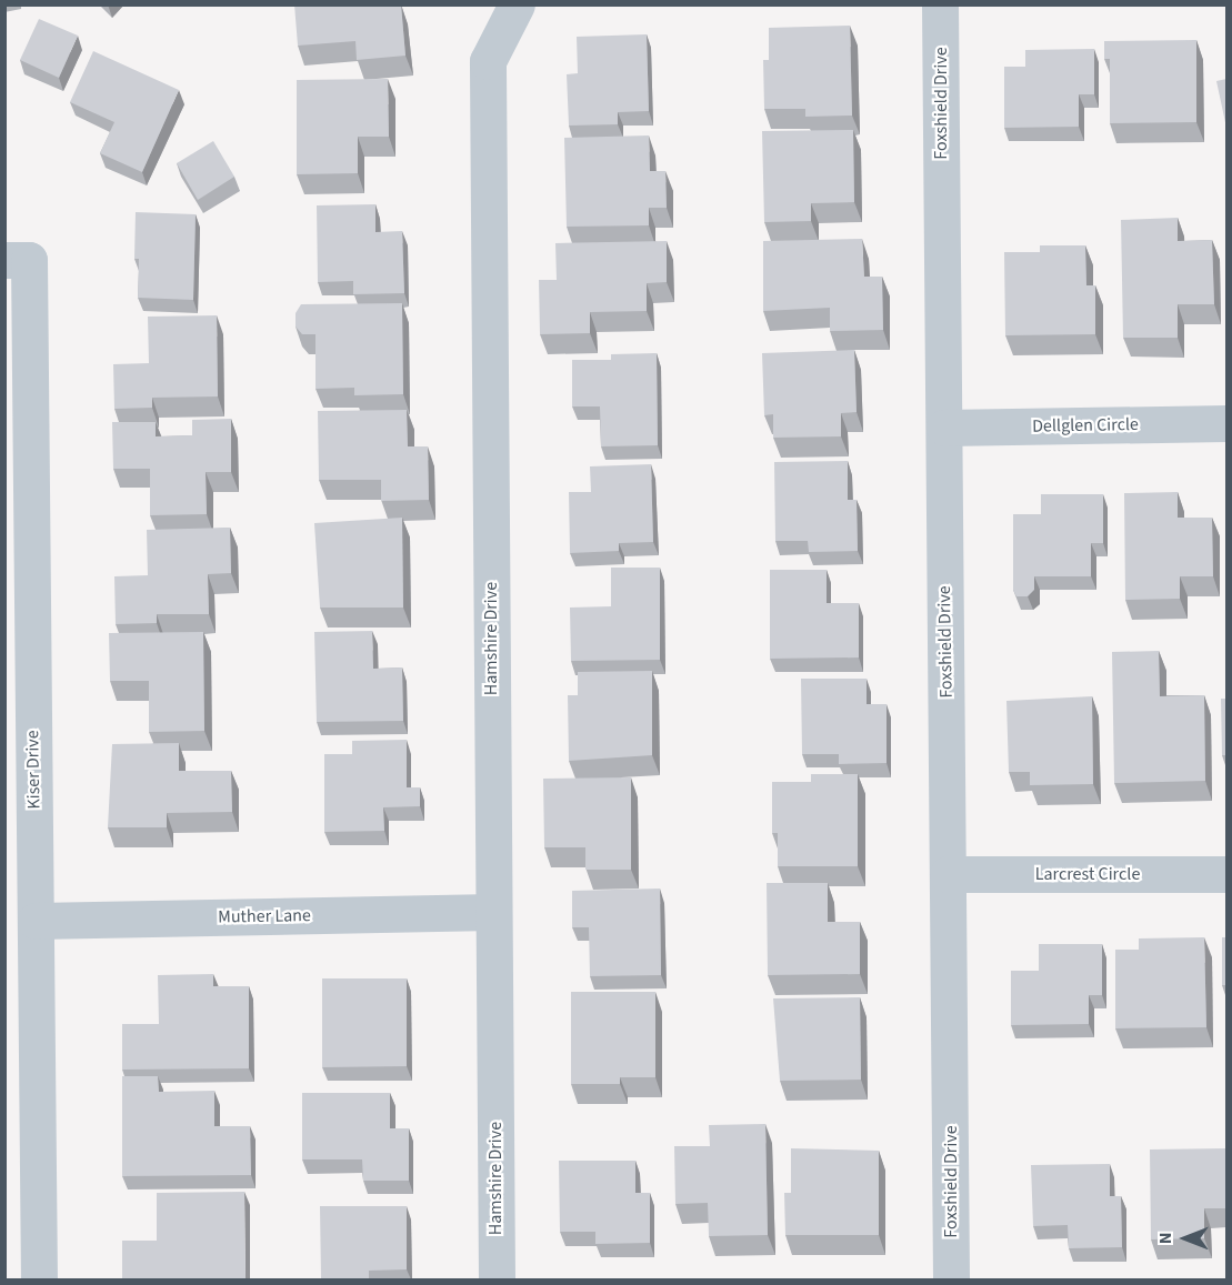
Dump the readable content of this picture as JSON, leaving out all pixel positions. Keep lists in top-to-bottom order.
{
  "streets": {
    "street": [
      "Foxshield Drive",
      "Dellglen Circle",
      "Hamshire Drive",
      "Kiser Drive",
      "Larcrest Circle",
      "Muther Lane"
    ]
  },
  "crossings": [
    ["Foxshield Drive", "Dellglen Circle"],
    ["Foxshield Drive", "Larcrest Circle"],
    ["Hamshire Drive", "Muther Lane"],
    ["Kiser Drive", "Muther Lane"]
  ],
  "north": "left"
}
